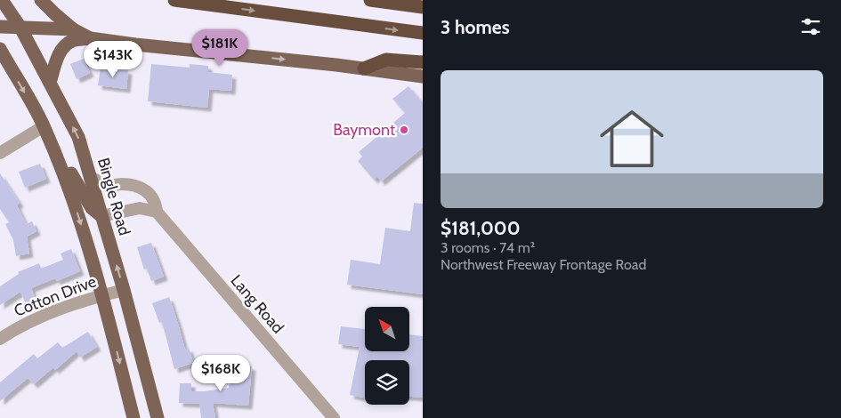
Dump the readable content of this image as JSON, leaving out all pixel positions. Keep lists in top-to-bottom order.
{
  "streets": {
    "main road": ["Bingle Road"],
    "street": ["Cotton Drive", "Lang Road"]
  },
  "crossings": [
    ["Bingle Road", "Cotton Drive"],
    ["Bingle Road", "Lang Road"]
  ],
  "places": ["Baymont"],
  "north": "top left",
  "page": {
    "heading": "3 homes",
    "price": ["$181K", "$143K", "$168K"],
    "list": [
      {
        "name": "$181,000",
        "note": "3 rooms · 74 m² · Northwest Freeway Frontage Road"
      }
    ]
  }
}
